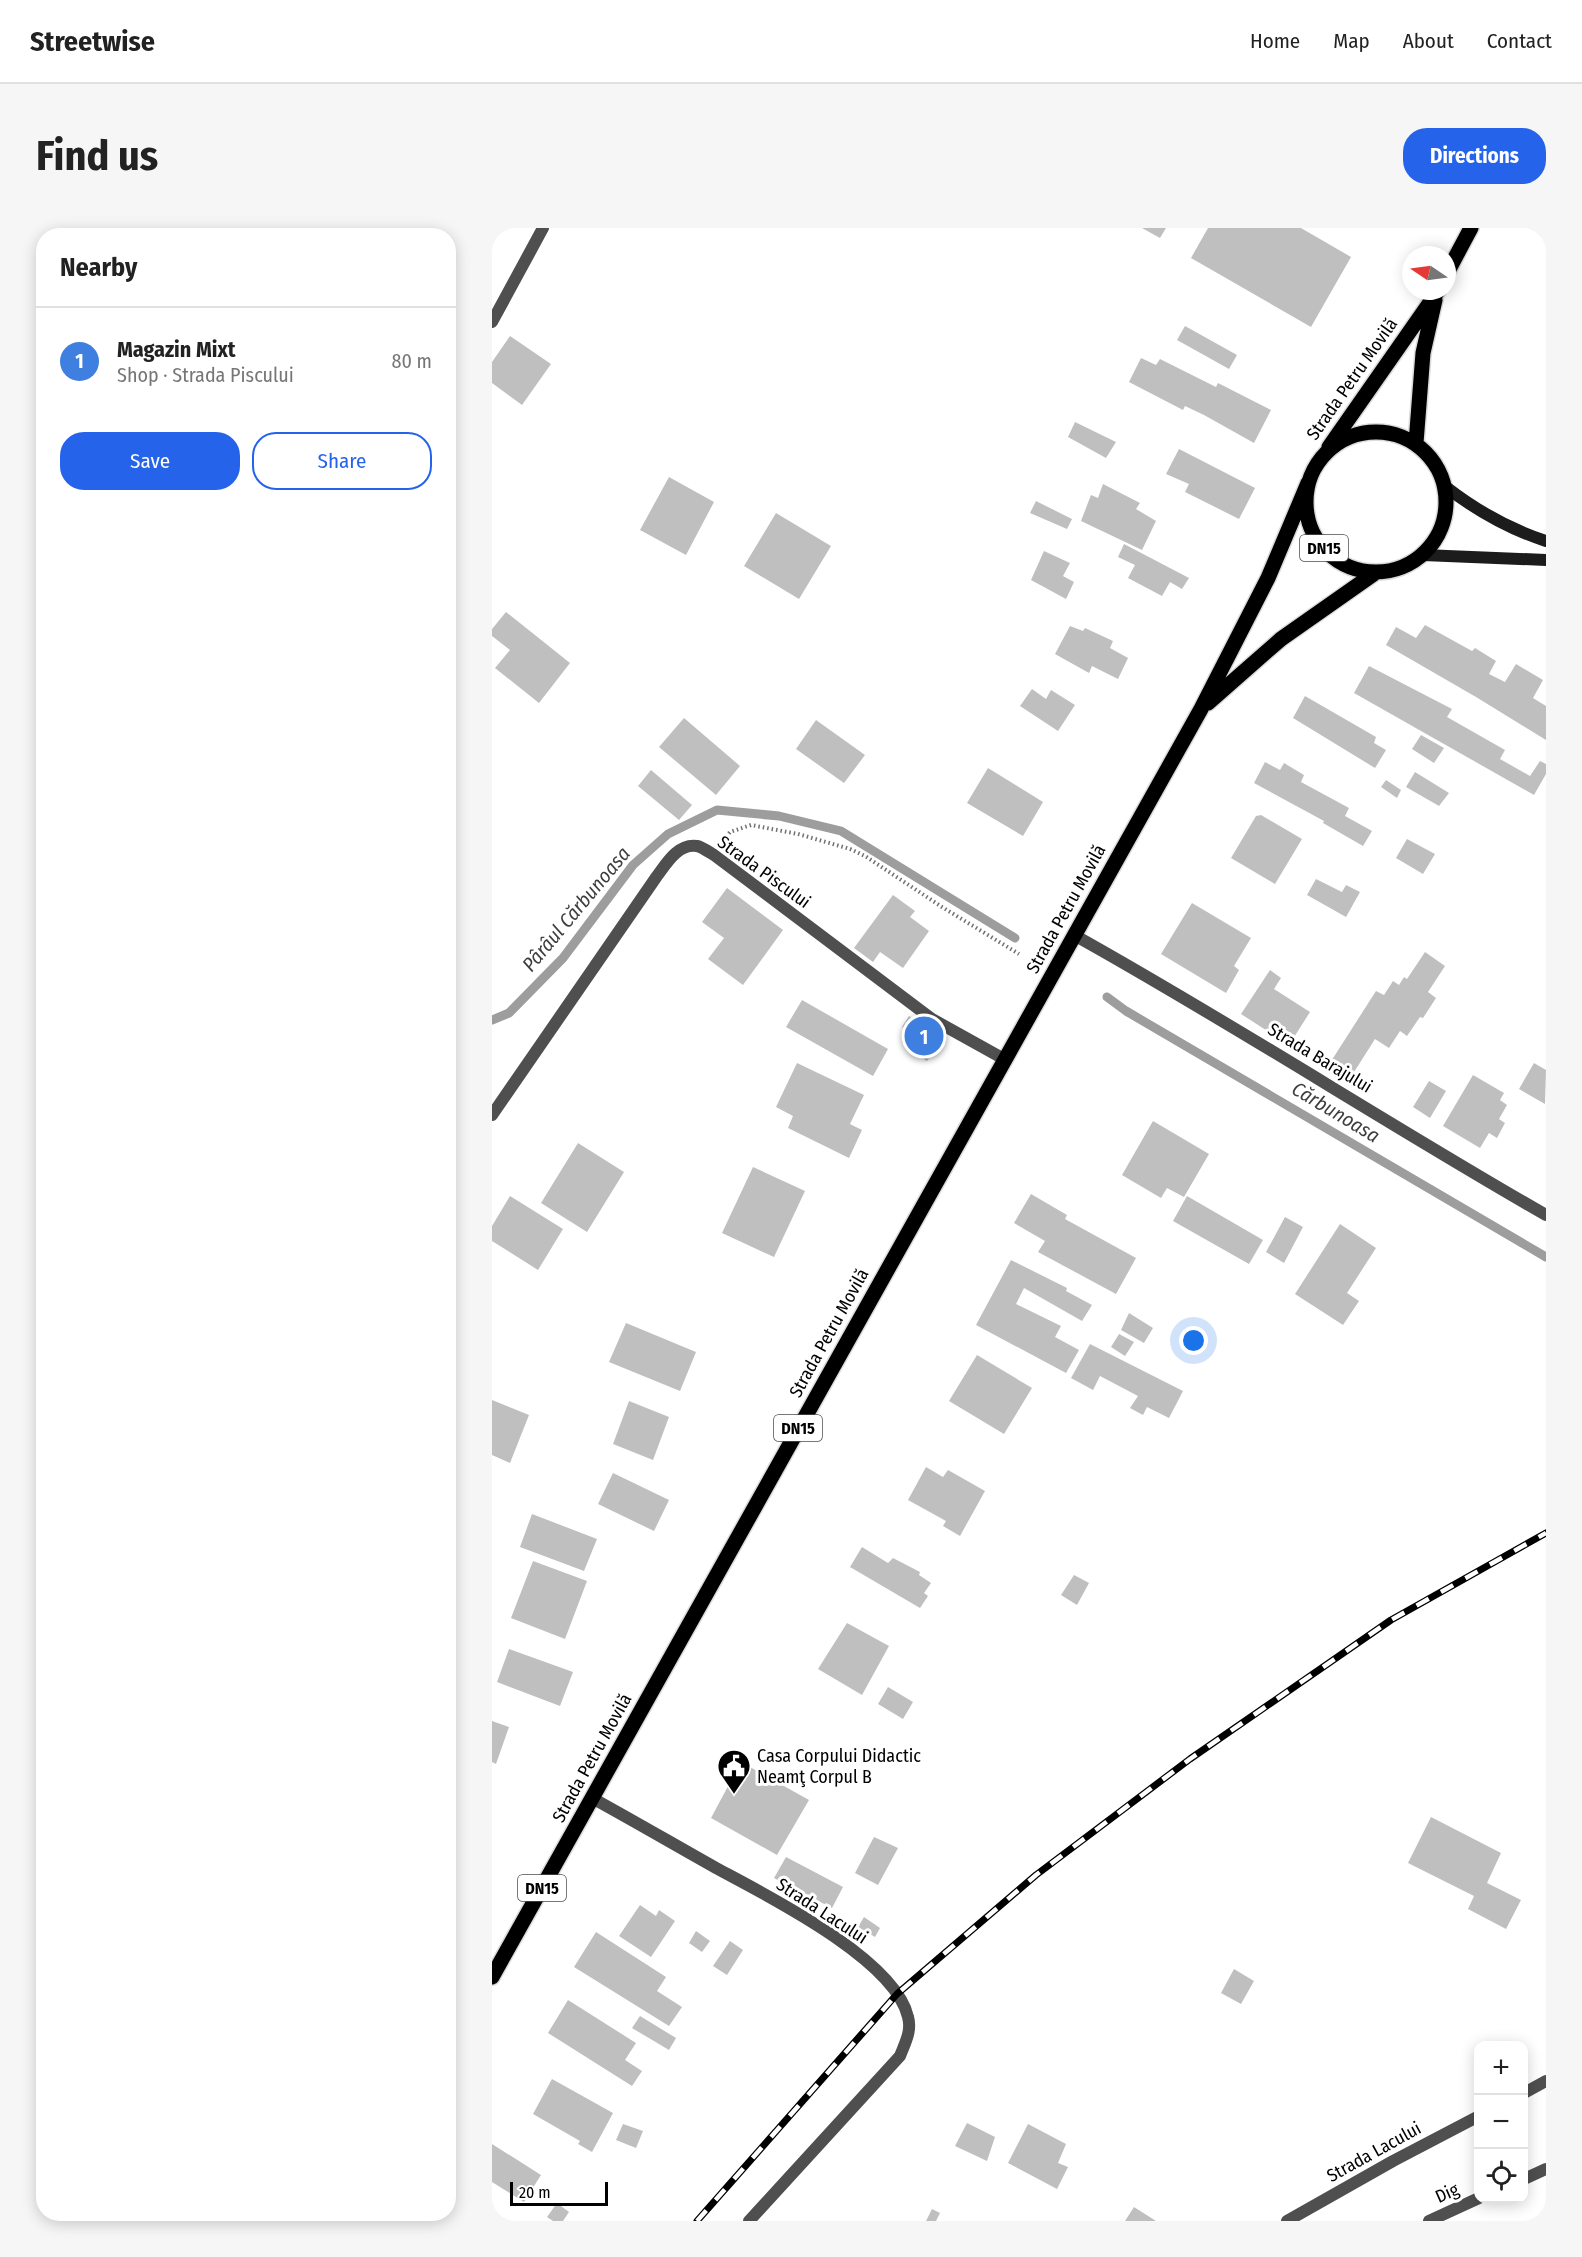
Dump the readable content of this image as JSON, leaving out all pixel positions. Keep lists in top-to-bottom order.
{
  "streets": {
    "main road": ["Strada Petru Movilă", "DN15"],
    "street": [
      "Strada Piscului",
      "Strada Barajului",
      "Strada Lacului",
      "Dig"
    ]
  },
  "crossings": [
    ["Strada Petru Movilă", "DN15"],
    ["Strada Petru Movilă", "Strada Piscului"],
    ["Strada Petru Movilă", "Strada Barajului"],
    ["Strada Petru Movilă", "Strada Lacului"]
  ],
  "water": ["Pârâul Cărbunoasa", "Cărbunoasa"],
  "places": {
    "public building": ["Casa Corpului Didactic Neamţ Corpul B"]
  },
  "scale_bar": "20 m",
  "north": "left",
  "page": {
    "header": "Streetwise",
    "nav": [
      "Home",
      "Map",
      "About",
      "Contact"
    ],
    "buttons": [
      "Directions",
      ["Save", "Share"]
    ],
    "title": "Find us",
    "heading": "Nearby",
    "list": [
      {
        "mark": "1",
        "name": "Magazin Mixt",
        "note": "Shop · Strada Piscului",
        "value": "80 m"
      }
    ],
    "pins": "1",
    "map_buttons": ["+", "−"],
    "scale": "20 m"
  }
}
